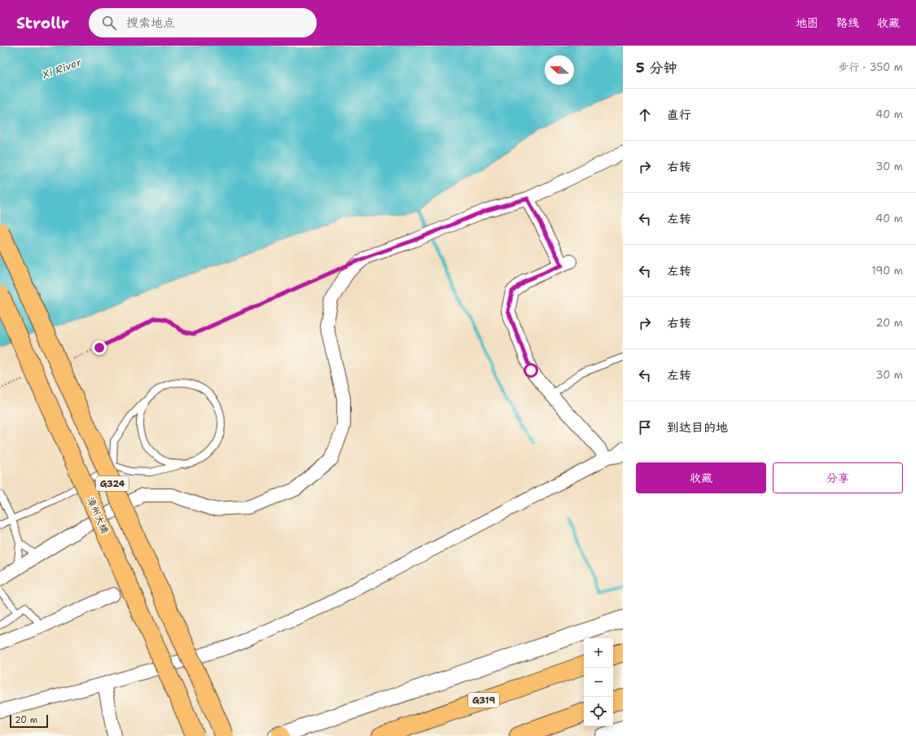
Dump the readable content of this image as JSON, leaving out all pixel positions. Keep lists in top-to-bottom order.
{
  "streets": {
    "highway": ["G324", "漳州大橋", "G319"]
  },
  "water": ["Xi River"],
  "scale_bar": "20 m",
  "north": "left",
  "page": {
    "header": "Strollr",
    "search": "搜索地点",
    "nav": ["地图", "路线", "收藏"],
    "heading": ["5 分钟", "步行 · 350 m"],
    "list": [
      ["直行", "40 m"],
      ["右转", "30 m"],
      ["左转", "40 m"],
      ["左转", "190 m"],
      ["右转", "20 m"],
      ["左转", "30 m"],
      "到达目的地"
    ],
    "buttons": ["收藏", "分享"],
    "map_buttons": ["+", "−"],
    "scale": "20 m"
  }
}
